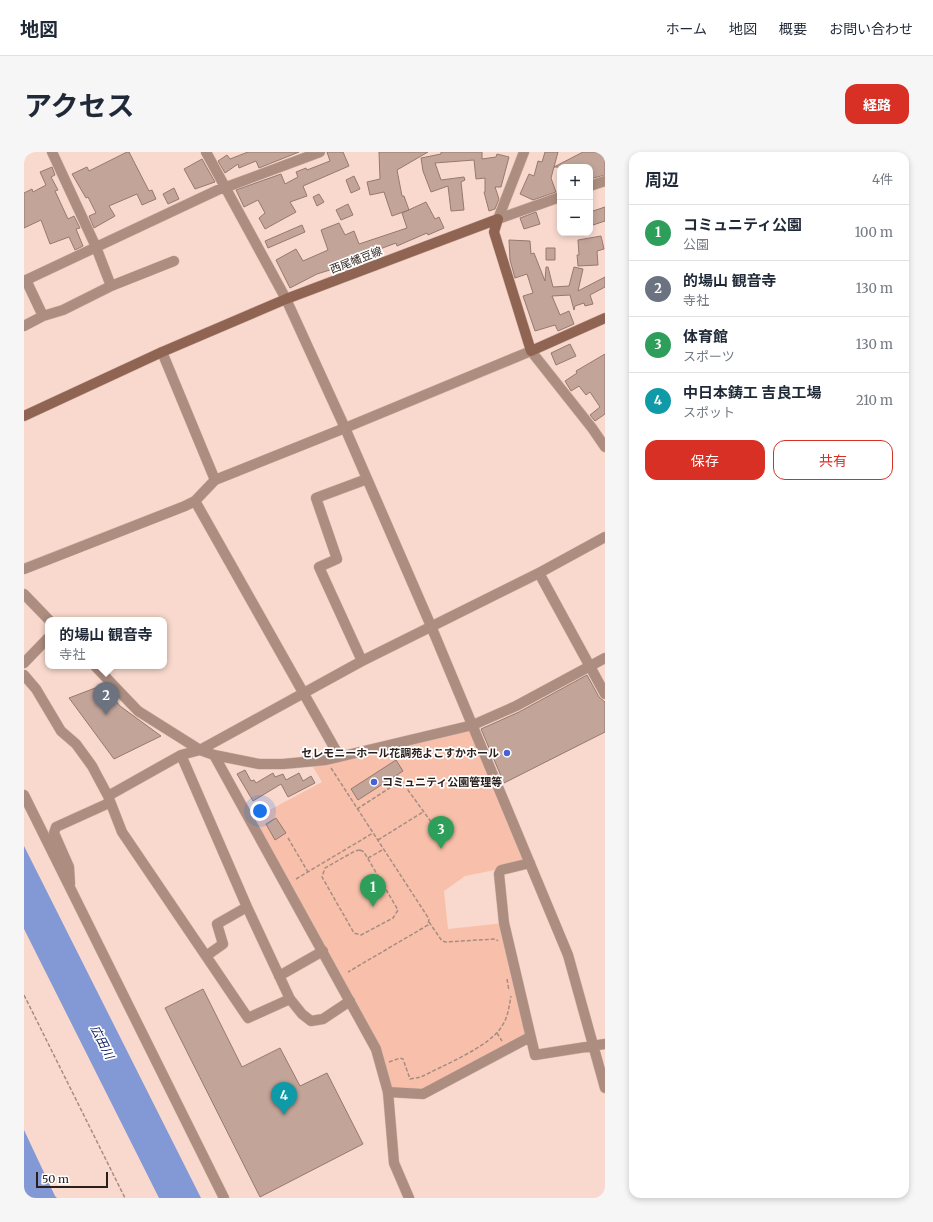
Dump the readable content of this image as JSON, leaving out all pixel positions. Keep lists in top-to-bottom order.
{
  "streets": {
    "main road": ["西尾幡豆線"]
  },
  "water": ["広田川"],
  "places": ["セレモニーホール花調苑よこすかホール", "コミュニティ公園管理等"],
  "scale_bar": "50 m",
  "page": {
    "header": "地図",
    "nav": [
      "ホーム",
      "地図",
      "概要",
      "お問い合わせ"
    ],
    "title": "アクセス",
    "buttons": [
      "経路",
      ["保存", "共有"]
    ],
    "heading": ["周辺", "4件"],
    "map_buttons": ["+", "−"],
    "list": [
      {
        "mark": "1",
        "name": "コミュニティ公園",
        "note": "公園",
        "value": "100 m"
      },
      {
        "mark": "2",
        "name": "的場山 観音寺",
        "note": "寺社",
        "value": "130 m"
      },
      {
        "mark": "3",
        "name": "体育館",
        "note": "スポーツ",
        "value": "130 m"
      },
      {
        "mark": "4",
        "name": "中日本鋳工 吉良工場",
        "note": "スポット",
        "value": "210 m"
      }
    ],
    "popup": ["的場山 観音寺", "寺社"],
    "pins": [
      "2",
      "3",
      "1",
      "4"
    ],
    "scale": "50 m"
  }
}
